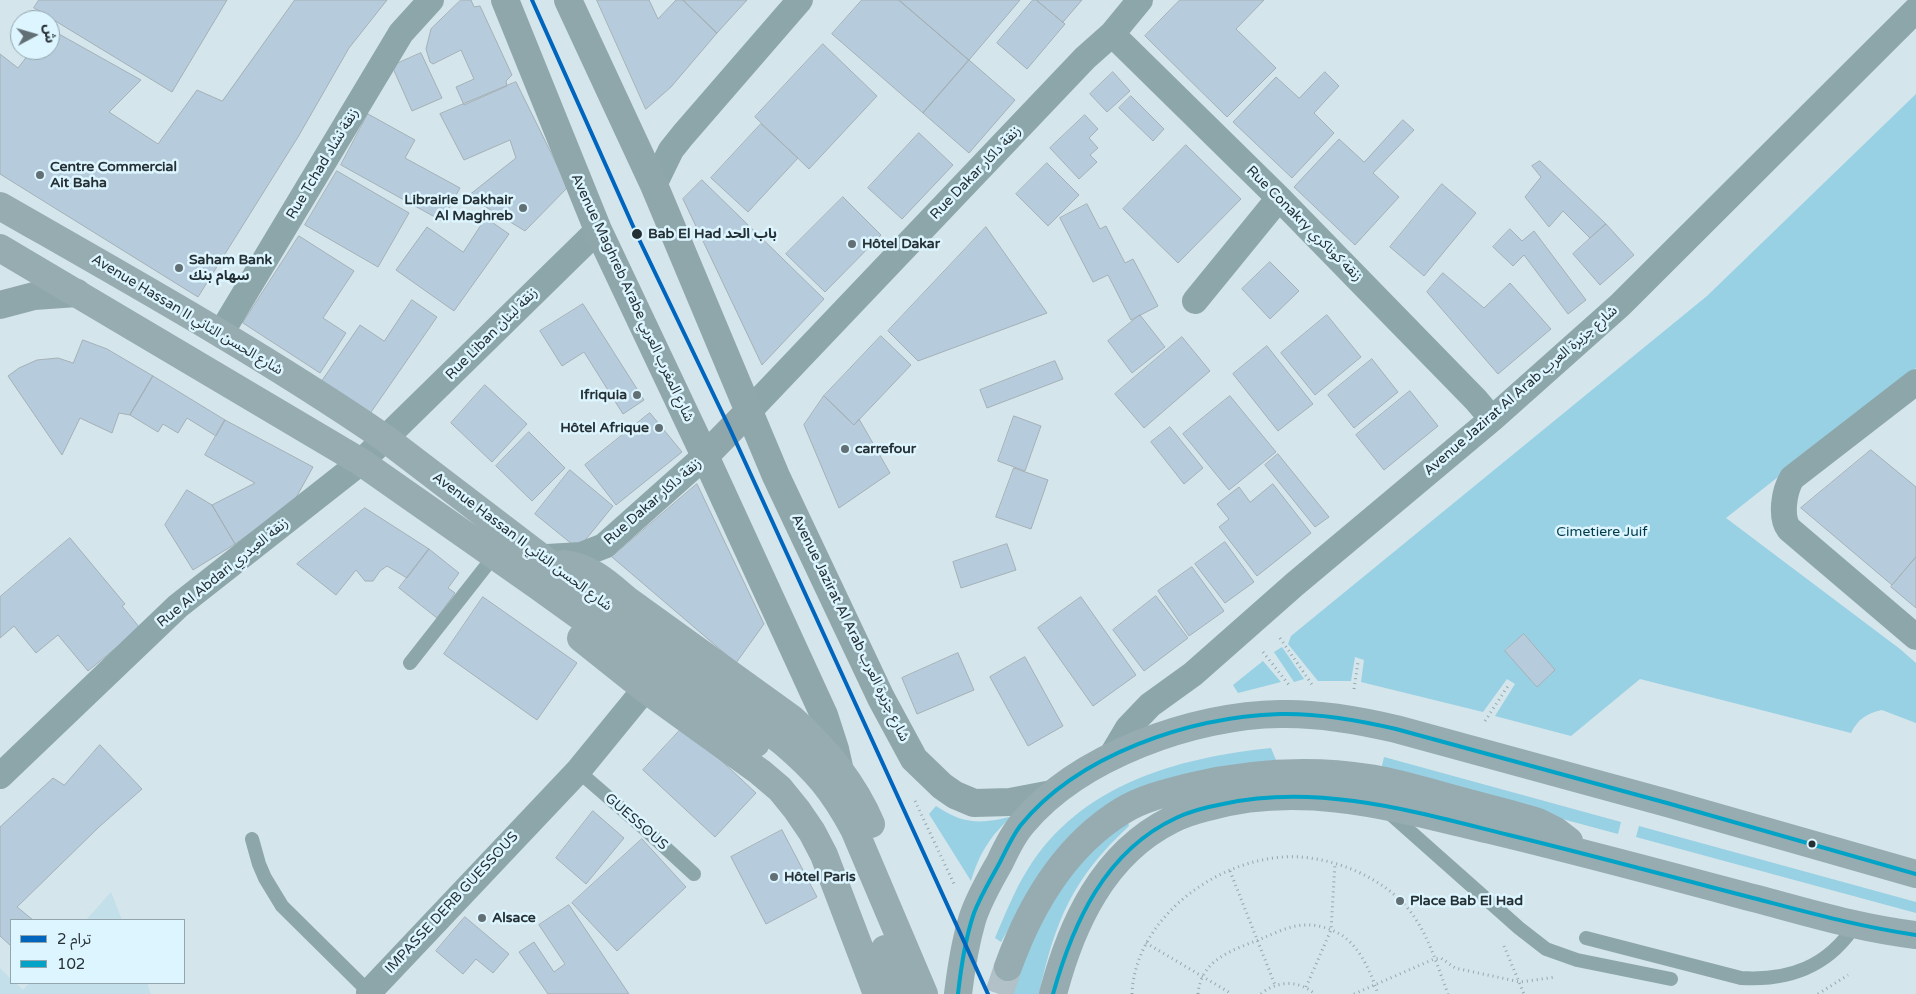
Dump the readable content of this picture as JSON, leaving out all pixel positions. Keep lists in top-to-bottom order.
{
  "streets": {
    "main road": ["Avenue Maghreb Arabe شارع المغرب العربي", "Avenue Hassan II شارع الحسن الثاني", "Avenue Jazirat Al Arab شارع جزيرة العرب"],
    "street": [
      "Rue Tchad زنقة نشاد",
      "Rue Dakar زنقة داكار",
      "Rue Conakry زنقة كوناكري",
      "Rue Liban زنقة لبنان",
      "Rue Al Abdari زنقة العبدري",
      "IMPASSE DERB GUESSOUS"
    ],
    "lane": ["GUESSOUS"]
  },
  "crossings": [
    ["Rue Tchad زنقة نشاد", "Avenue Hassan II شارع الحسن الثاني"],
    ["Rue Dakar زنقة داكار", "Rue Conakry زنقة كوناكري"],
    ["Rue Dakar زنقة داكار", "Avenue Maghreb Arabe شارع المغرب العربي"],
    ["Rue Dakar زنقة داكار", "Avenue Hassan II شارع الحسن الثاني"],
    ["Rue Dakar زنقة داكار", "Avenue Jazirat Al Arab شارع جزيرة العرب"],
    ["Rue Conakry زنقة كوناكري", "Avenue Jazirat Al Arab شارع جزيرة العرب"],
    ["Avenue Maghreb Arabe شارع المغرب العربي", "Rue Liban زنقة لبنان"],
    ["Avenue Hassan II شارع الحسن الثاني", "Rue Liban زنقة لبنان"],
    ["Avenue Hassan II شارع الحسن الثاني", "Rue Al Abdari زنقة العبدري"],
    ["Rue Liban زنقة لبنان", "Rue Al Abdari زنقة العبدري"],
    ["GUESSOUS", "IMPASSE DERB GUESSOUS"]
  ],
  "parks": ["Cimetiere Juif"],
  "places": [
    "Centre Commercial Ait Baha",
    "Librairie Dakhair Al Maghreb",
    "Bab El Had باب الحد",
    "Hôtel Dakar",
    "Saham Bank سهام بنك",
    "Ifriquia",
    "Hôtel Afrique",
    "carrefour",
    "Hôtel Paris",
    "Place Bab El Had",
    "Alsace"
  ],
  "lines": ["tram line 2", "transit line 102"],
  "legend": ["ترام 2", "102"],
  "north": "right"
}
